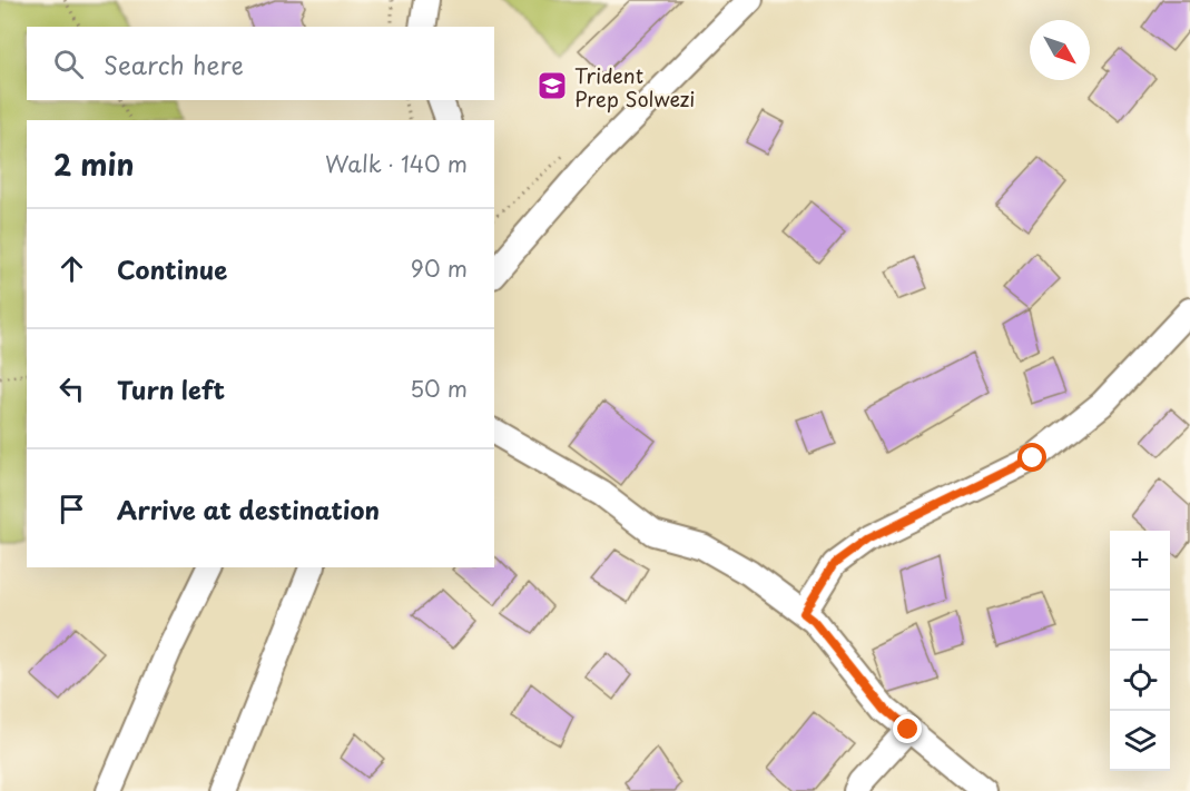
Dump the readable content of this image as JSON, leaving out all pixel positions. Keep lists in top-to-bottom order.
{
  "places": {
    "school or university": ["Trident Prep Solwezi"]
  },
  "north": "bottom right",
  "page": {
    "search": "Search here",
    "heading": ["2 min", "Walk · 140 m"],
    "list": [
      ["Continue", "90 m"],
      ["Turn left", "50 m"],
      "Arrive at destination"
    ],
    "map_buttons": ["+", "−"]
  }
}
